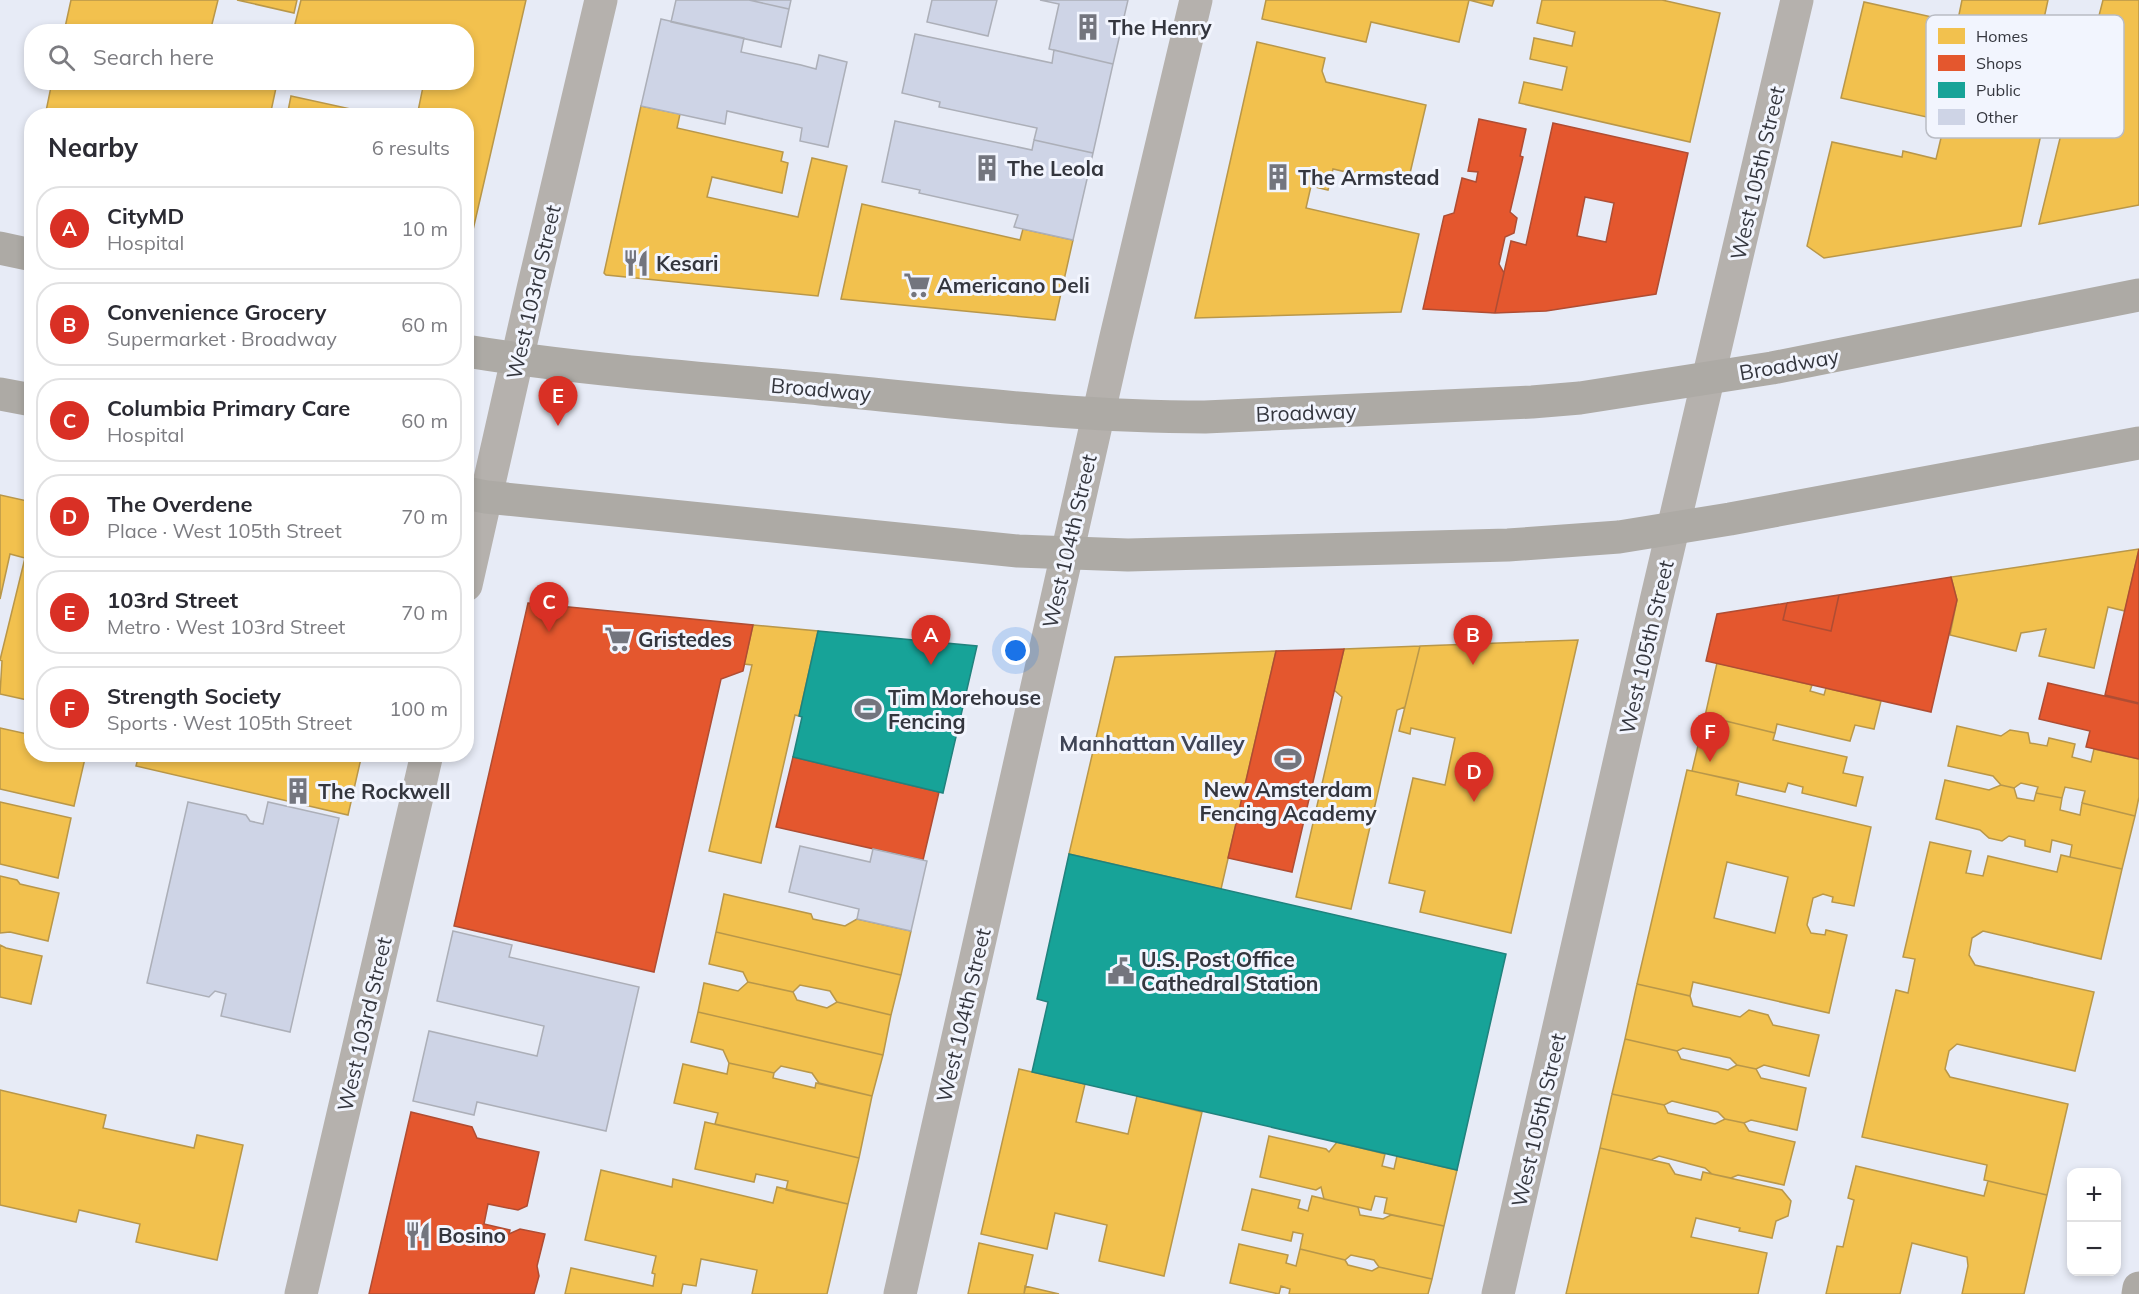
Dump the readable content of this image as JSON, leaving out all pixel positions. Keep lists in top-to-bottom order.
{
  "streets": {
    "main road": ["Broadway"],
    "street": ["West 105th Street", "West 103rd Street", "West 104th Street"]
  },
  "crossings": [
    ["West 105th Street", "Broadway"],
    ["West 103rd Street", "Broadway"],
    ["Broadway", "West 104th Street"]
  ],
  "districts": ["Manhattan Valley"],
  "places": {
    "building": [
      "The Henry",
      "The Leola",
      "The Armstead",
      "The Rockwell"
    ],
    "restaurant": ["Kesari", "Bosino"],
    "supermarket": ["Americano Deli", "Gristedes"],
    "sports": ["Tim Morehouse Fencing", "New Amsterdam Fencing Academy"],
    "public building": ["U.S. Post Office Cathedral Station"]
  },
  "legend": [
    "Homes",
    "Shops",
    "Public",
    "Other"
  ],
  "page": {
    "search": "Search here",
    "heading": ["Nearby", "6 results"],
    "list": [
      {
        "mark": "A",
        "name": "CityMD",
        "note": "Hospital",
        "value": "10 m"
      },
      {
        "mark": "B",
        "name": "Convenience Grocery",
        "note": "Supermarket · Broadway",
        "value": "60 m"
      },
      {
        "mark": "C",
        "name": "Columbia Primary Care",
        "note": "Hospital",
        "value": "60 m"
      },
      {
        "mark": "D",
        "name": "The Overdene",
        "note": "Place · West 105th Street",
        "value": "70 m"
      },
      {
        "mark": "E",
        "name": "103rd Street",
        "note": "Metro · West 103rd Street",
        "value": "70 m"
      },
      {
        "mark": "F",
        "name": "Strength Society",
        "note": "Sports · West 105th Street",
        "value": "100 m"
      }
    ],
    "pins": [
      "E",
      "C",
      "A",
      "B",
      "F",
      "D"
    ],
    "map_buttons": ["+", "−"]
  }
}
